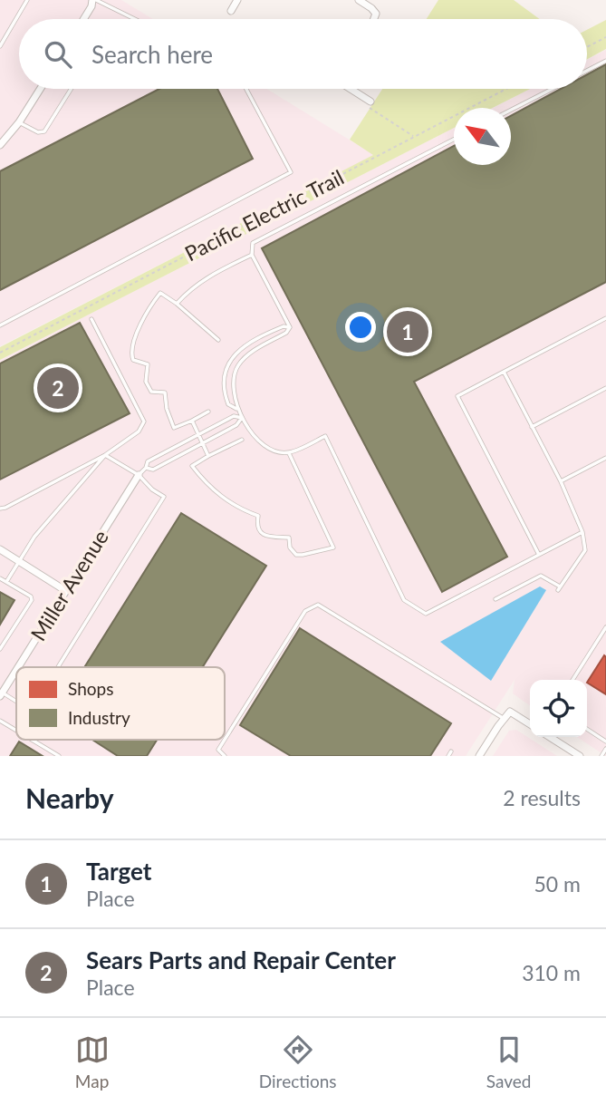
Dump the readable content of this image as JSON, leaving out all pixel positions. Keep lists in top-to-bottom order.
{
  "streets": {
    "street": ["Miller Avenue"],
    "path": ["Pacific Electric Trail"]
  },
  "legend": ["Shops", "Industry"],
  "north": "top left",
  "page": {
    "search": "Search here",
    "pins": ["1", "2"],
    "heading": ["Nearby", "2 results"],
    "list": [
      {
        "mark": "1",
        "name": "Target",
        "note": "Place",
        "value": "50 m"
      },
      {
        "mark": "2",
        "name": "Sears Parts and Repair Center",
        "note": "Place",
        "value": "310 m"
      }
    ],
    "nav": ["Map", "Directions", "Saved"]
  }
}
